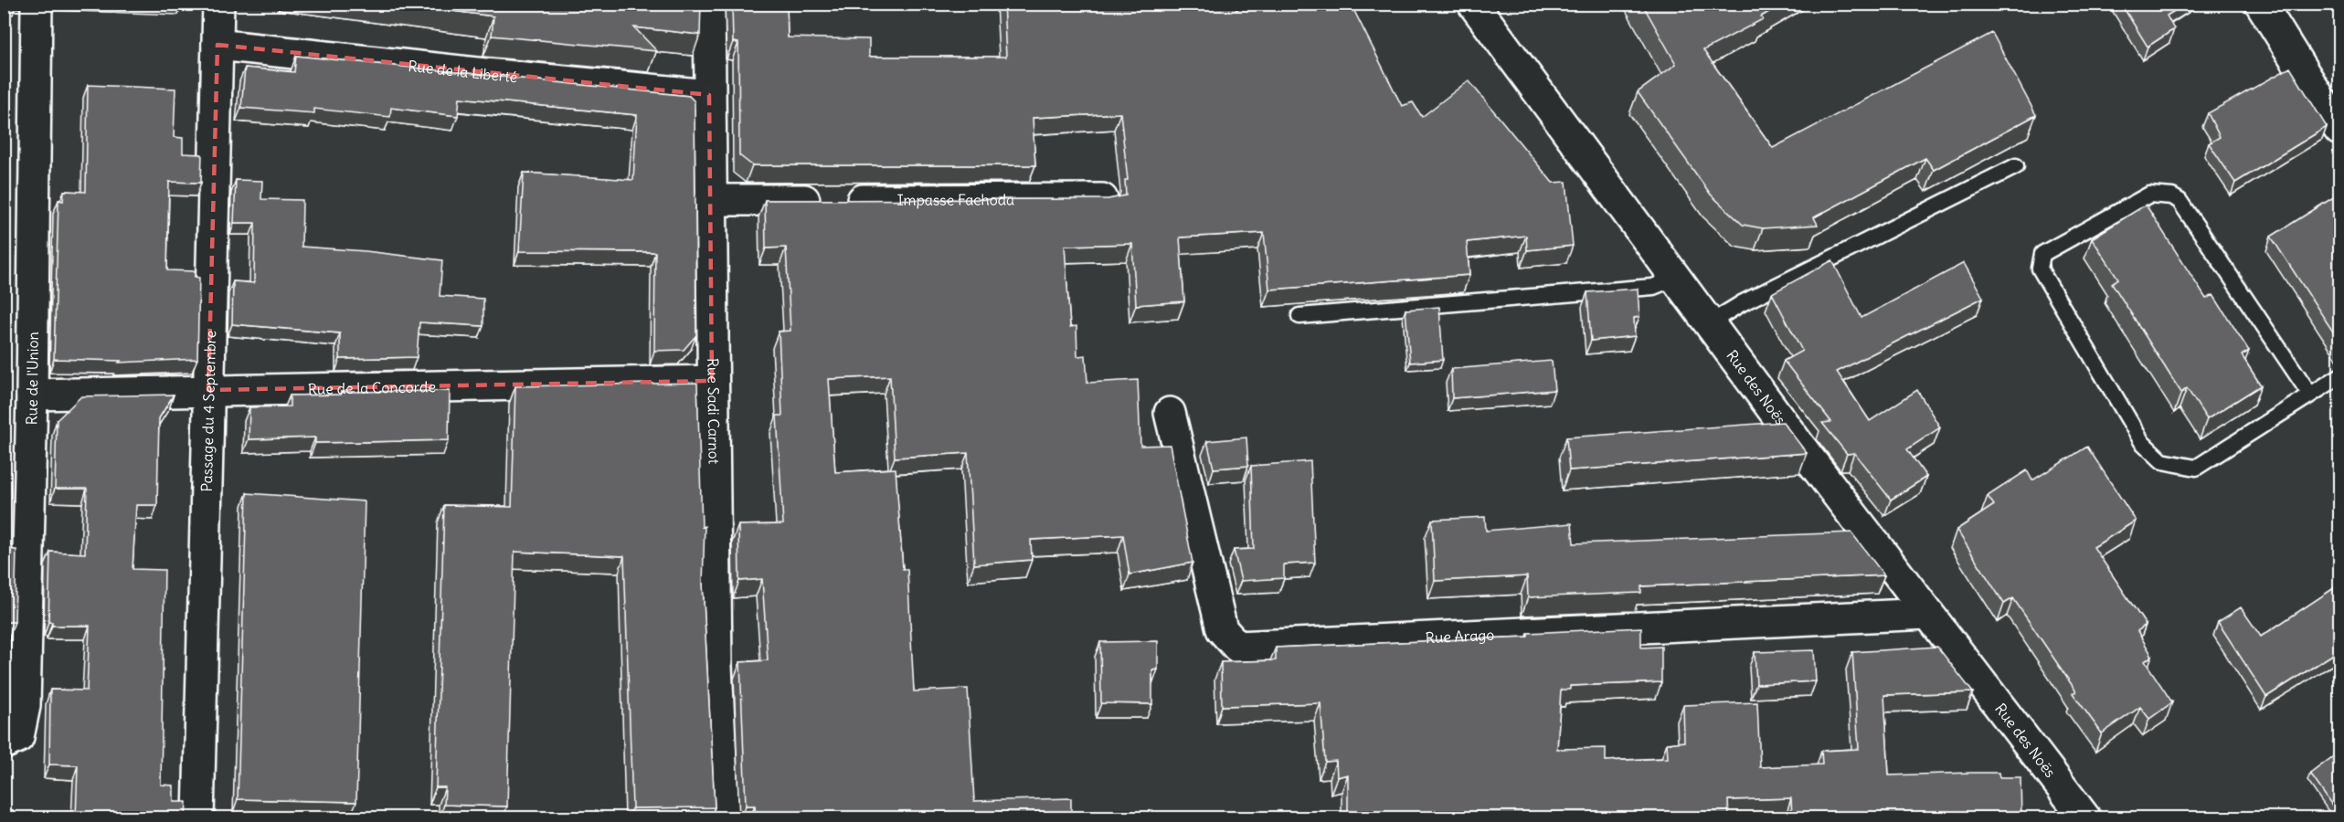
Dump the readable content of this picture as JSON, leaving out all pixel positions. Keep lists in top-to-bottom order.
{
  "streets": {
    "street": [
      "Rue de la Liberté",
      "Impasse Fachoda",
      "Rue de l'Union",
      "Rue de la Concorde",
      "Rue des Noës",
      "Passage du 4 Septembre",
      "Rue Sadi Carnot",
      "Rue Arago"
    ]
  },
  "crossings": [
    ["Rue de la Liberté", "Passage du 4 Septembre"],
    ["Rue de la Liberté", "Rue Sadi Carnot"],
    ["Impasse Fachoda", "Rue Sadi Carnot"],
    ["Rue de l'Union", "Rue de la Concorde"],
    ["Rue de la Concorde", "Passage du 4 Septembre"],
    ["Rue de la Concorde", "Rue Sadi Carnot"],
    ["Rue des Noës", "Rue Arago"]
  ]
}
